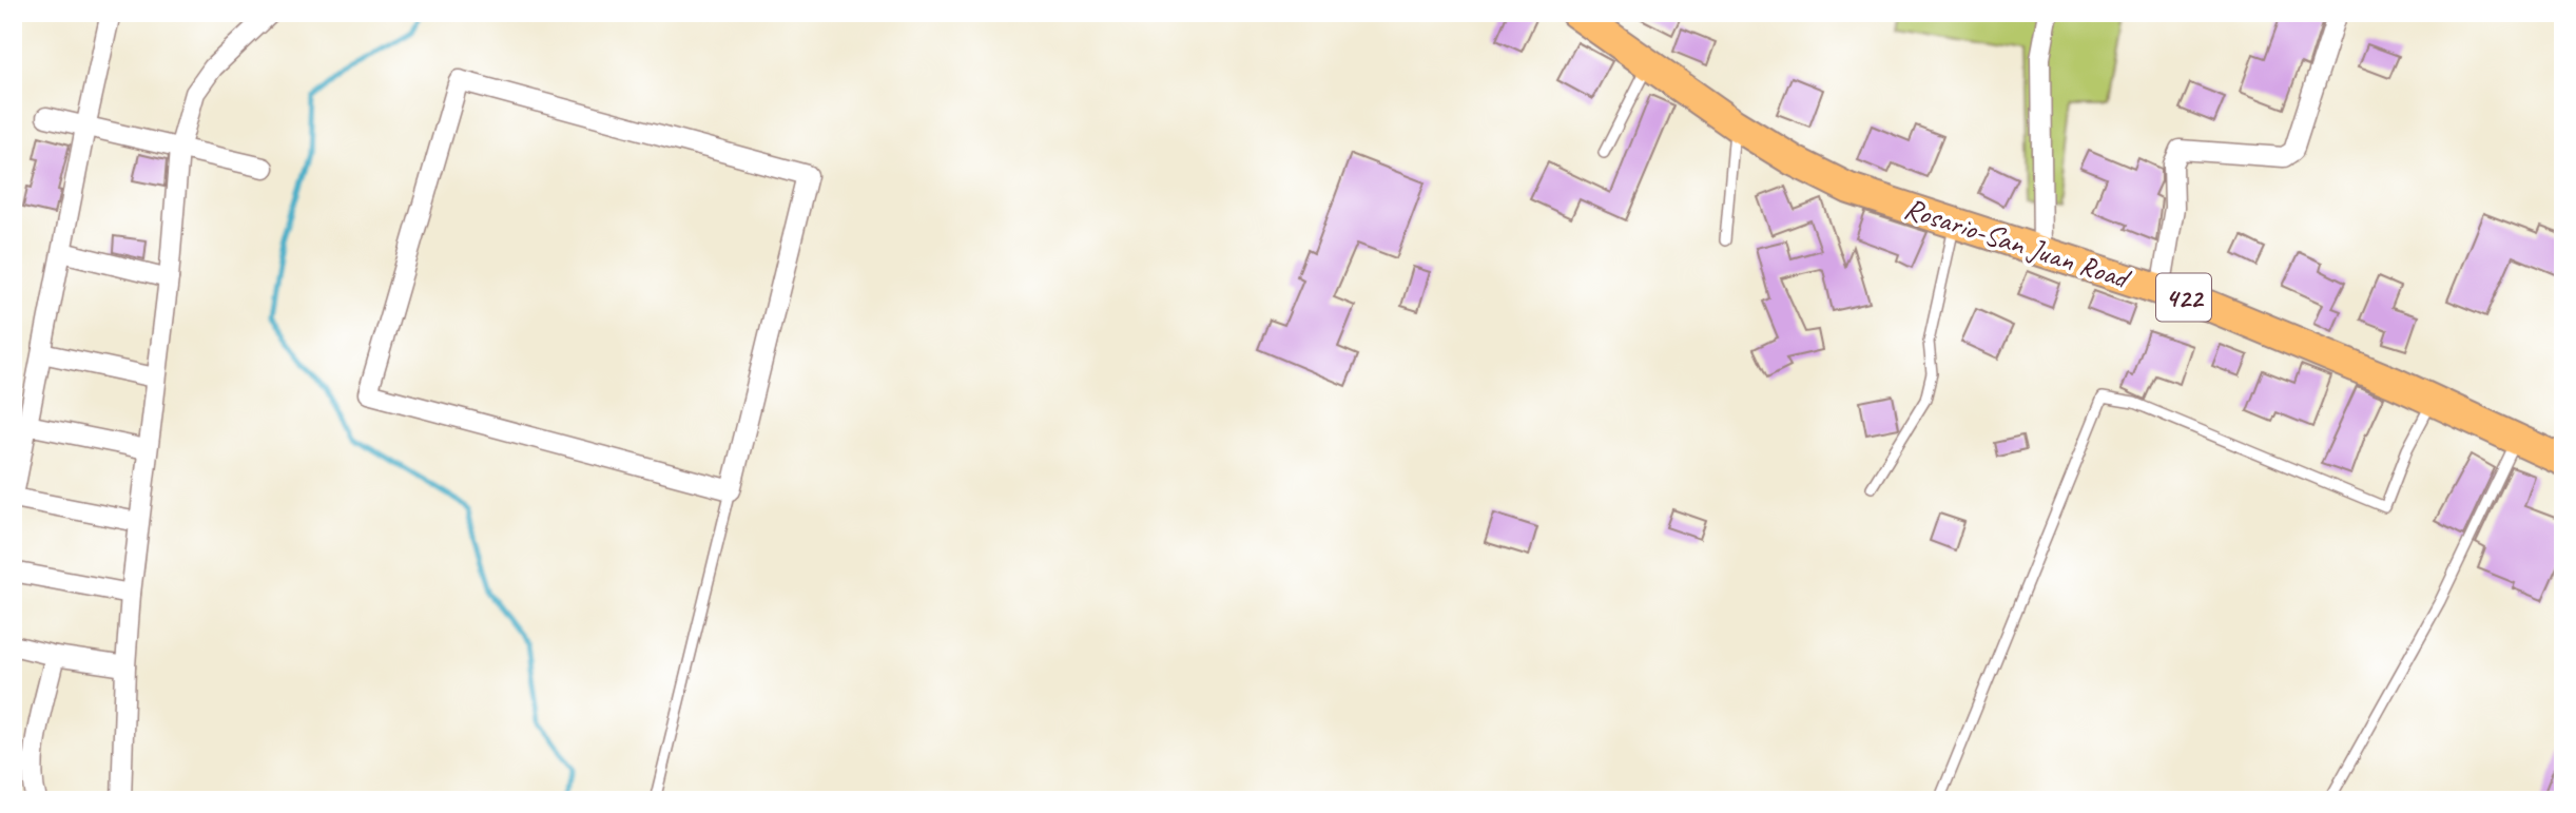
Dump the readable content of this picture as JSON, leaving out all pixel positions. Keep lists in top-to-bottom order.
{
  "streets": {
    "main road": ["Rosario-San Juan Road", "422"]
  }
}
